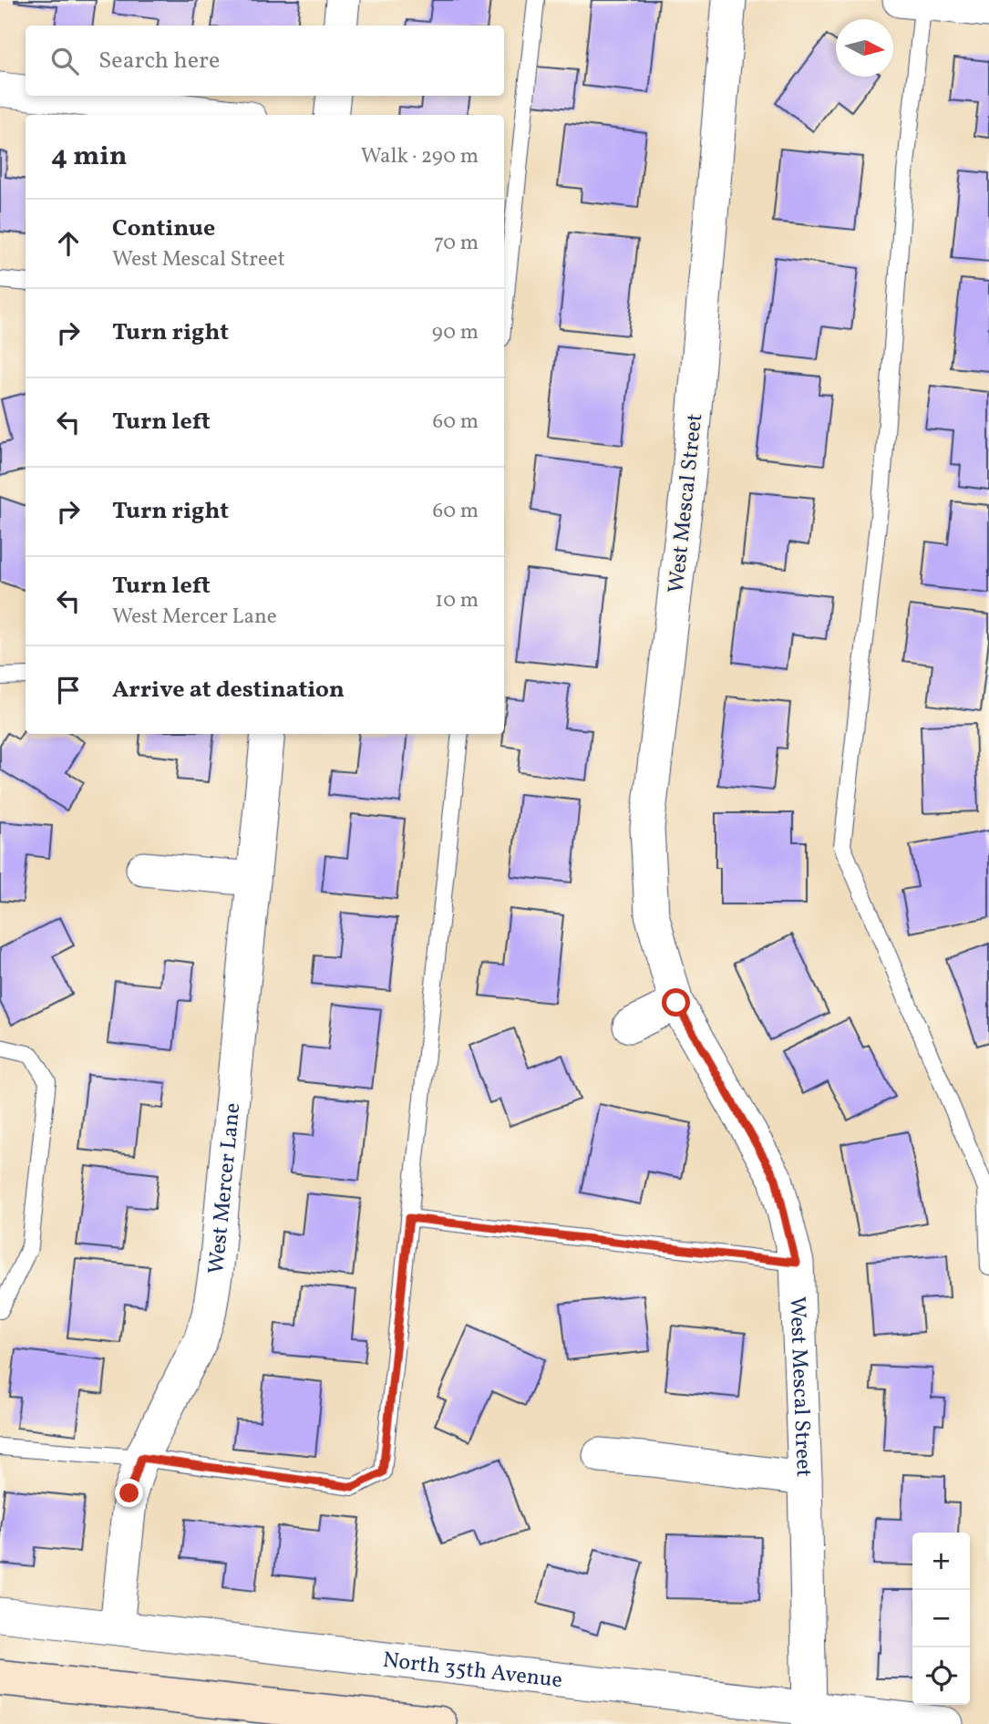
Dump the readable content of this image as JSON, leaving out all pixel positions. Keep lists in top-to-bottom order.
{
  "streets": {
    "street": ["West Mescal Street", "West Mercer Lane", "North 35th Avenue"]
  },
  "crossings": [
    ["West Mescal Street", "North 35th Avenue"],
    ["West Mercer Lane", "North 35th Avenue"]
  ],
  "north": "right",
  "page": {
    "search": "Search here",
    "heading": ["4 min", "Walk · 290 m"],
    "list": [
      ["Continue", "West Mescal Street", "70 m"],
      ["Turn right", "90 m"],
      ["Turn left", "60 m"],
      ["Turn right", "60 m"],
      ["Turn left", "West Mercer Lane", "10 m"],
      "Arrive at destination"
    ],
    "map_buttons": ["+", "−"]
  }
}
